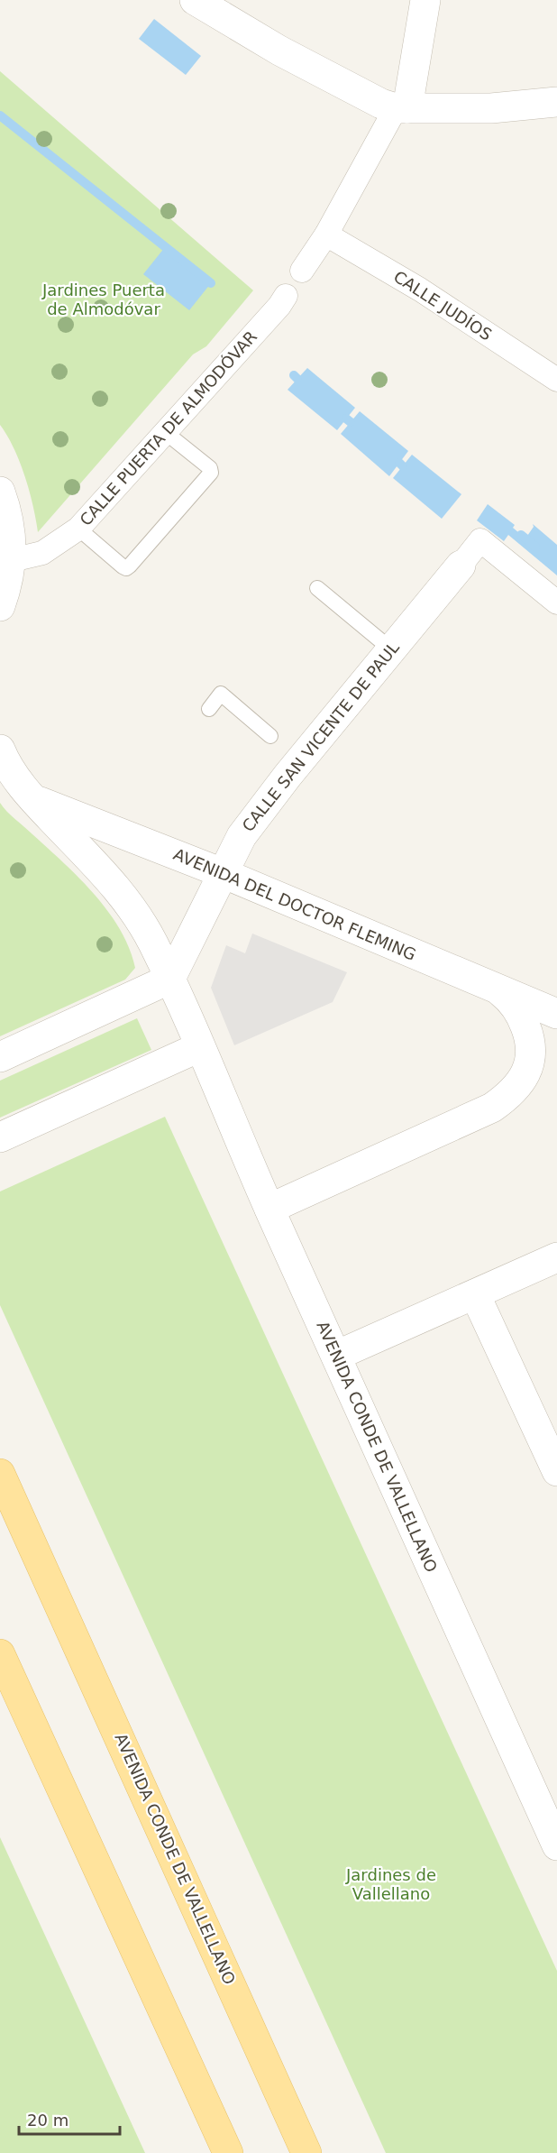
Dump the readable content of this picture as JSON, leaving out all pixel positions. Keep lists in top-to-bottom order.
{
  "streets": {
    "main road": ["AVENIDA CONDE DE VALLELLANO"],
    "street": [
      "CALLE JUDÍOS",
      "CALLE PUERTA DE ALMODÓVAR",
      "CALLE SAN VICENTE DE PAUL",
      "AVENIDA DEL DOCTOR FLEMING"
    ]
  },
  "crossings": [
    ["CALLE SAN VICENTE DE PAUL", "AVENIDA DEL DOCTOR FLEMING"],
    ["CALLE SAN VICENTE DE PAUL", "AVENIDA CONDE DE VALLELLANO"],
    ["AVENIDA DEL DOCTOR FLEMING", "AVENIDA CONDE DE VALLELLANO"]
  ],
  "parks": ["Jardines Puerta de Almodóvar", "Jardines de Vallellano"],
  "scale_bar": "20 m"
}
